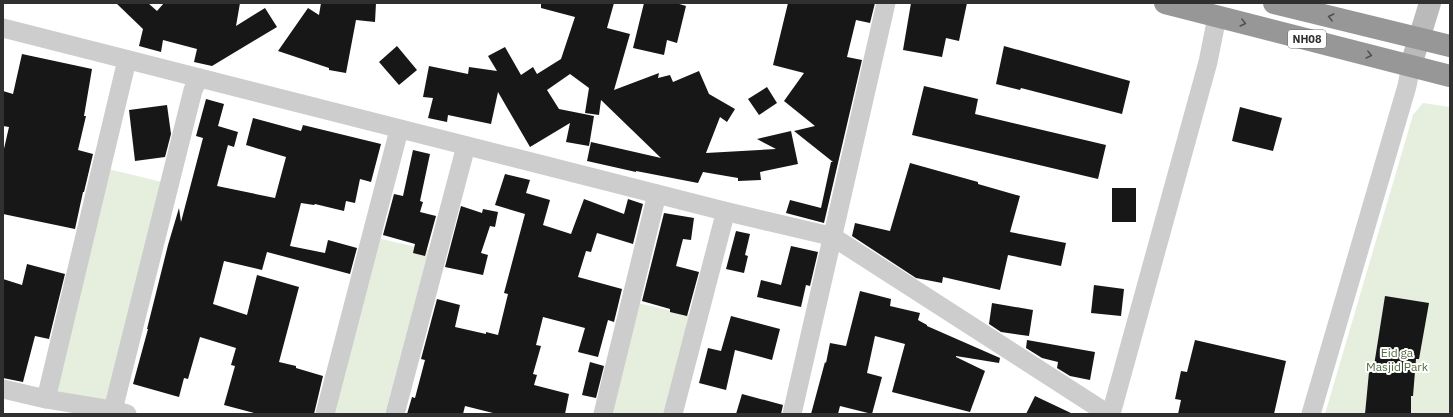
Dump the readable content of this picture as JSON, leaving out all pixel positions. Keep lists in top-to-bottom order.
{
  "streets": {
    "highway": ["NH08"]
  },
  "parks": ["Eid ga Masjid Park"]
}
